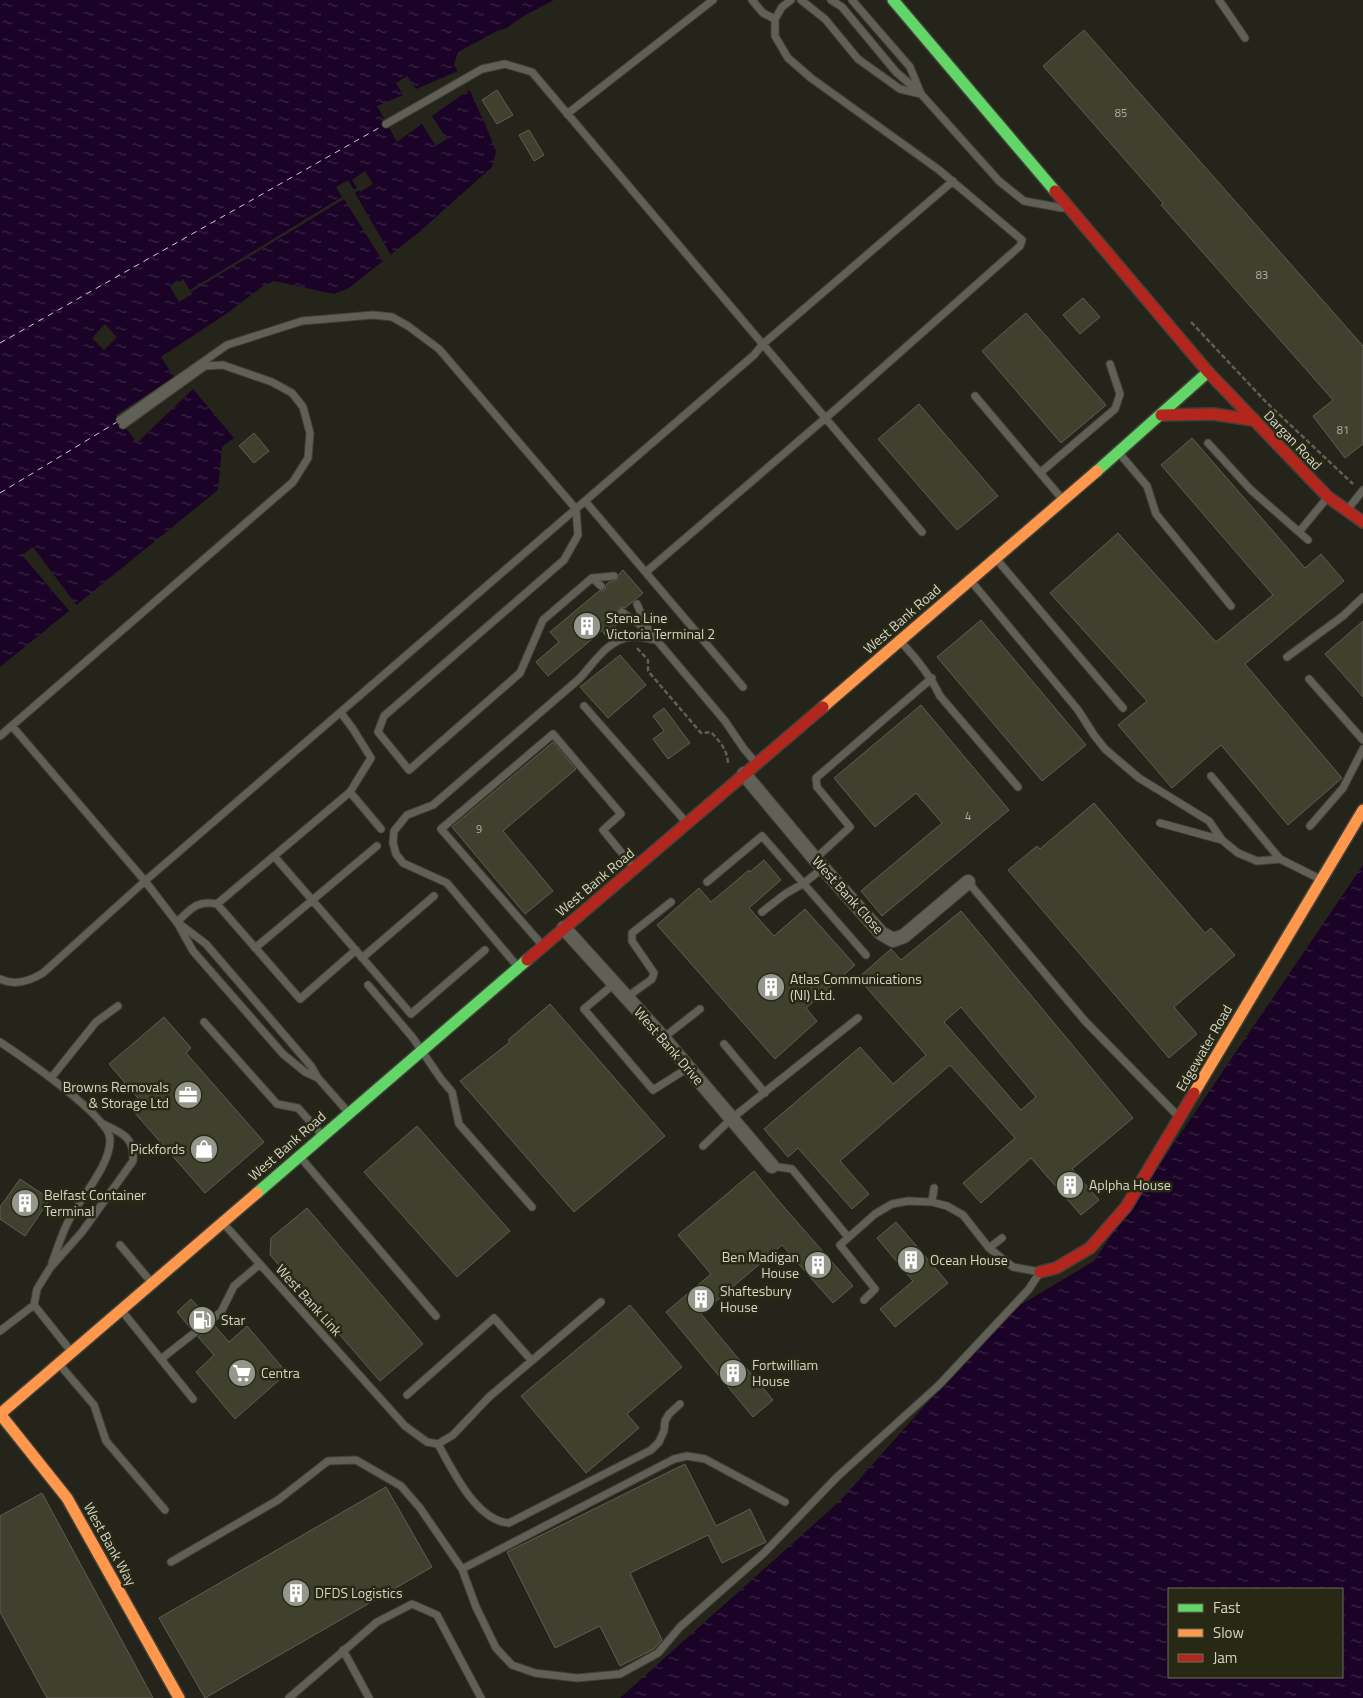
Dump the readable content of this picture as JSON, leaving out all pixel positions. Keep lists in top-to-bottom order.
{
  "streets": {
    "street": [
      "Dargan Road",
      "West Bank Road",
      "West Bank Close",
      "West Bank Drive",
      "Edgewater Road",
      "West Bank Way"
    ],
    "lane": ["West Bank Link"]
  },
  "crossings": [
    ["Dargan Road", "West Bank Road"],
    ["West Bank Road", "West Bank Close"],
    ["West Bank Road", "West Bank Drive"],
    ["West Bank Road", "West Bank Link"],
    ["West Bank Road", "West Bank Way"]
  ],
  "places": {
    "building": [
      "Stena Line Victoria Terminal 2",
      "Atlas Communications (NI) Ltd.",
      "Aplpha House",
      "Belfast Container Terminal",
      "Ocean House",
      "Ben Madigan House",
      "Shaftesbury House",
      "Fortwilliam House",
      "DFDS Logistics"
    ],
    "office": ["Browns Removals & Storage Ltd"],
    "shop": ["Pickfords"],
    "fuel station": ["Star"],
    "supermarket": ["Centra"]
  },
  "house_numbers": [
    "85",
    "83",
    "81",
    "4",
    "9"
  ],
  "legend": ["Fast", "Slow", "Jam"]
}
